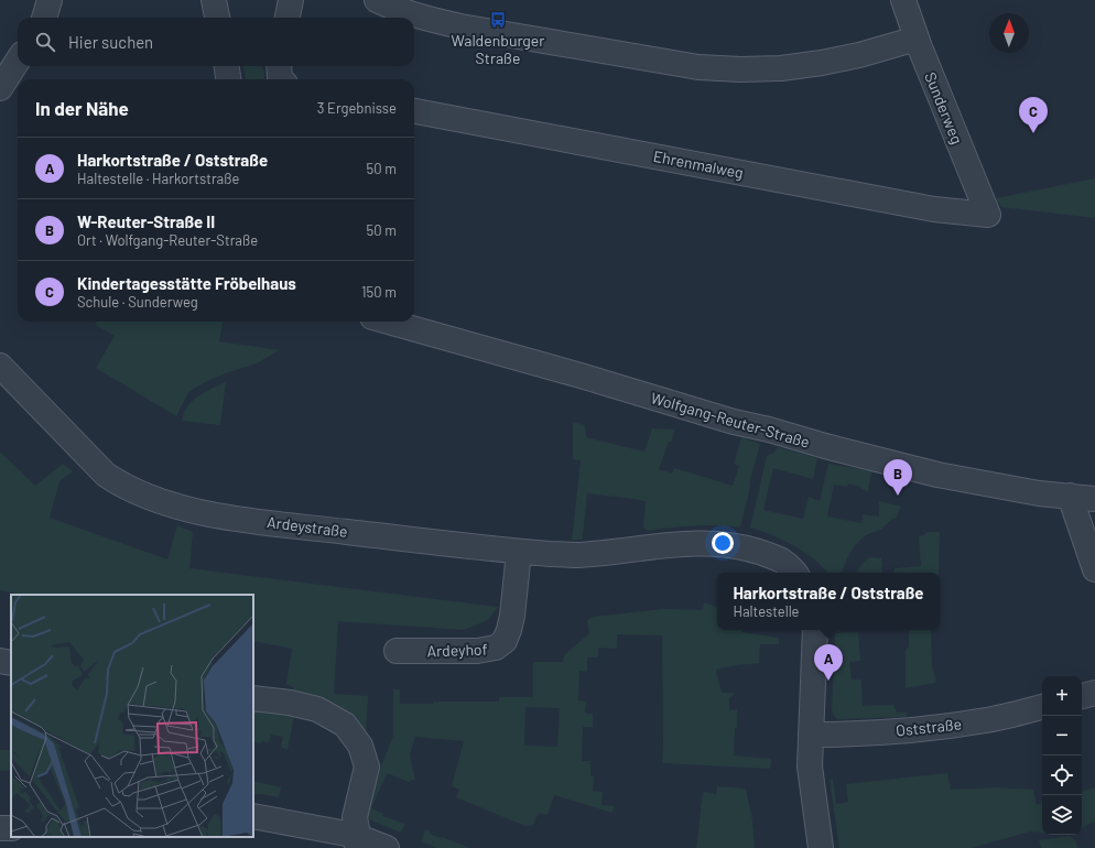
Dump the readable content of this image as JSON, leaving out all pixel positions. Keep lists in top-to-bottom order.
{
  "streets": {
    "street": [
      "Sunderweg",
      "Ehrenmalweg",
      "Wolfgang-Reuter-Straße",
      "Ardeystraße",
      "Ardeyhof",
      "Oststraße"
    ]
  },
  "crossings": [
    ["Sunderweg", "Ehrenmalweg"],
    ["Ardeystraße", "Ardeyhof"]
  ],
  "places": {
    "bus stop": ["Waldenburger Straße"]
  },
  "north": "top",
  "page": {
    "search": "Hier suchen",
    "heading": ["In der Nähe", "3 Ergebnisse"],
    "pins": ["C", "B", "A"],
    "list": [
      {
        "mark": "A",
        "name": "Harkortstraße / Oststraße",
        "note": "Haltestelle · Harkortstraße",
        "value": "50 m"
      },
      {
        "mark": "B",
        "name": "W-Reuter-Straße II",
        "note": "Ort · Wolfgang-Reuter-Straße",
        "value": "50 m"
      },
      {
        "mark": "C",
        "name": "Kindertagesstätte Fröbelhaus",
        "note": "Schule · Sunderweg",
        "value": "150 m"
      }
    ],
    "popup": ["Harkortstraße / Oststraße", "Haltestelle"],
    "map_buttons": ["+", "−"]
  }
}
